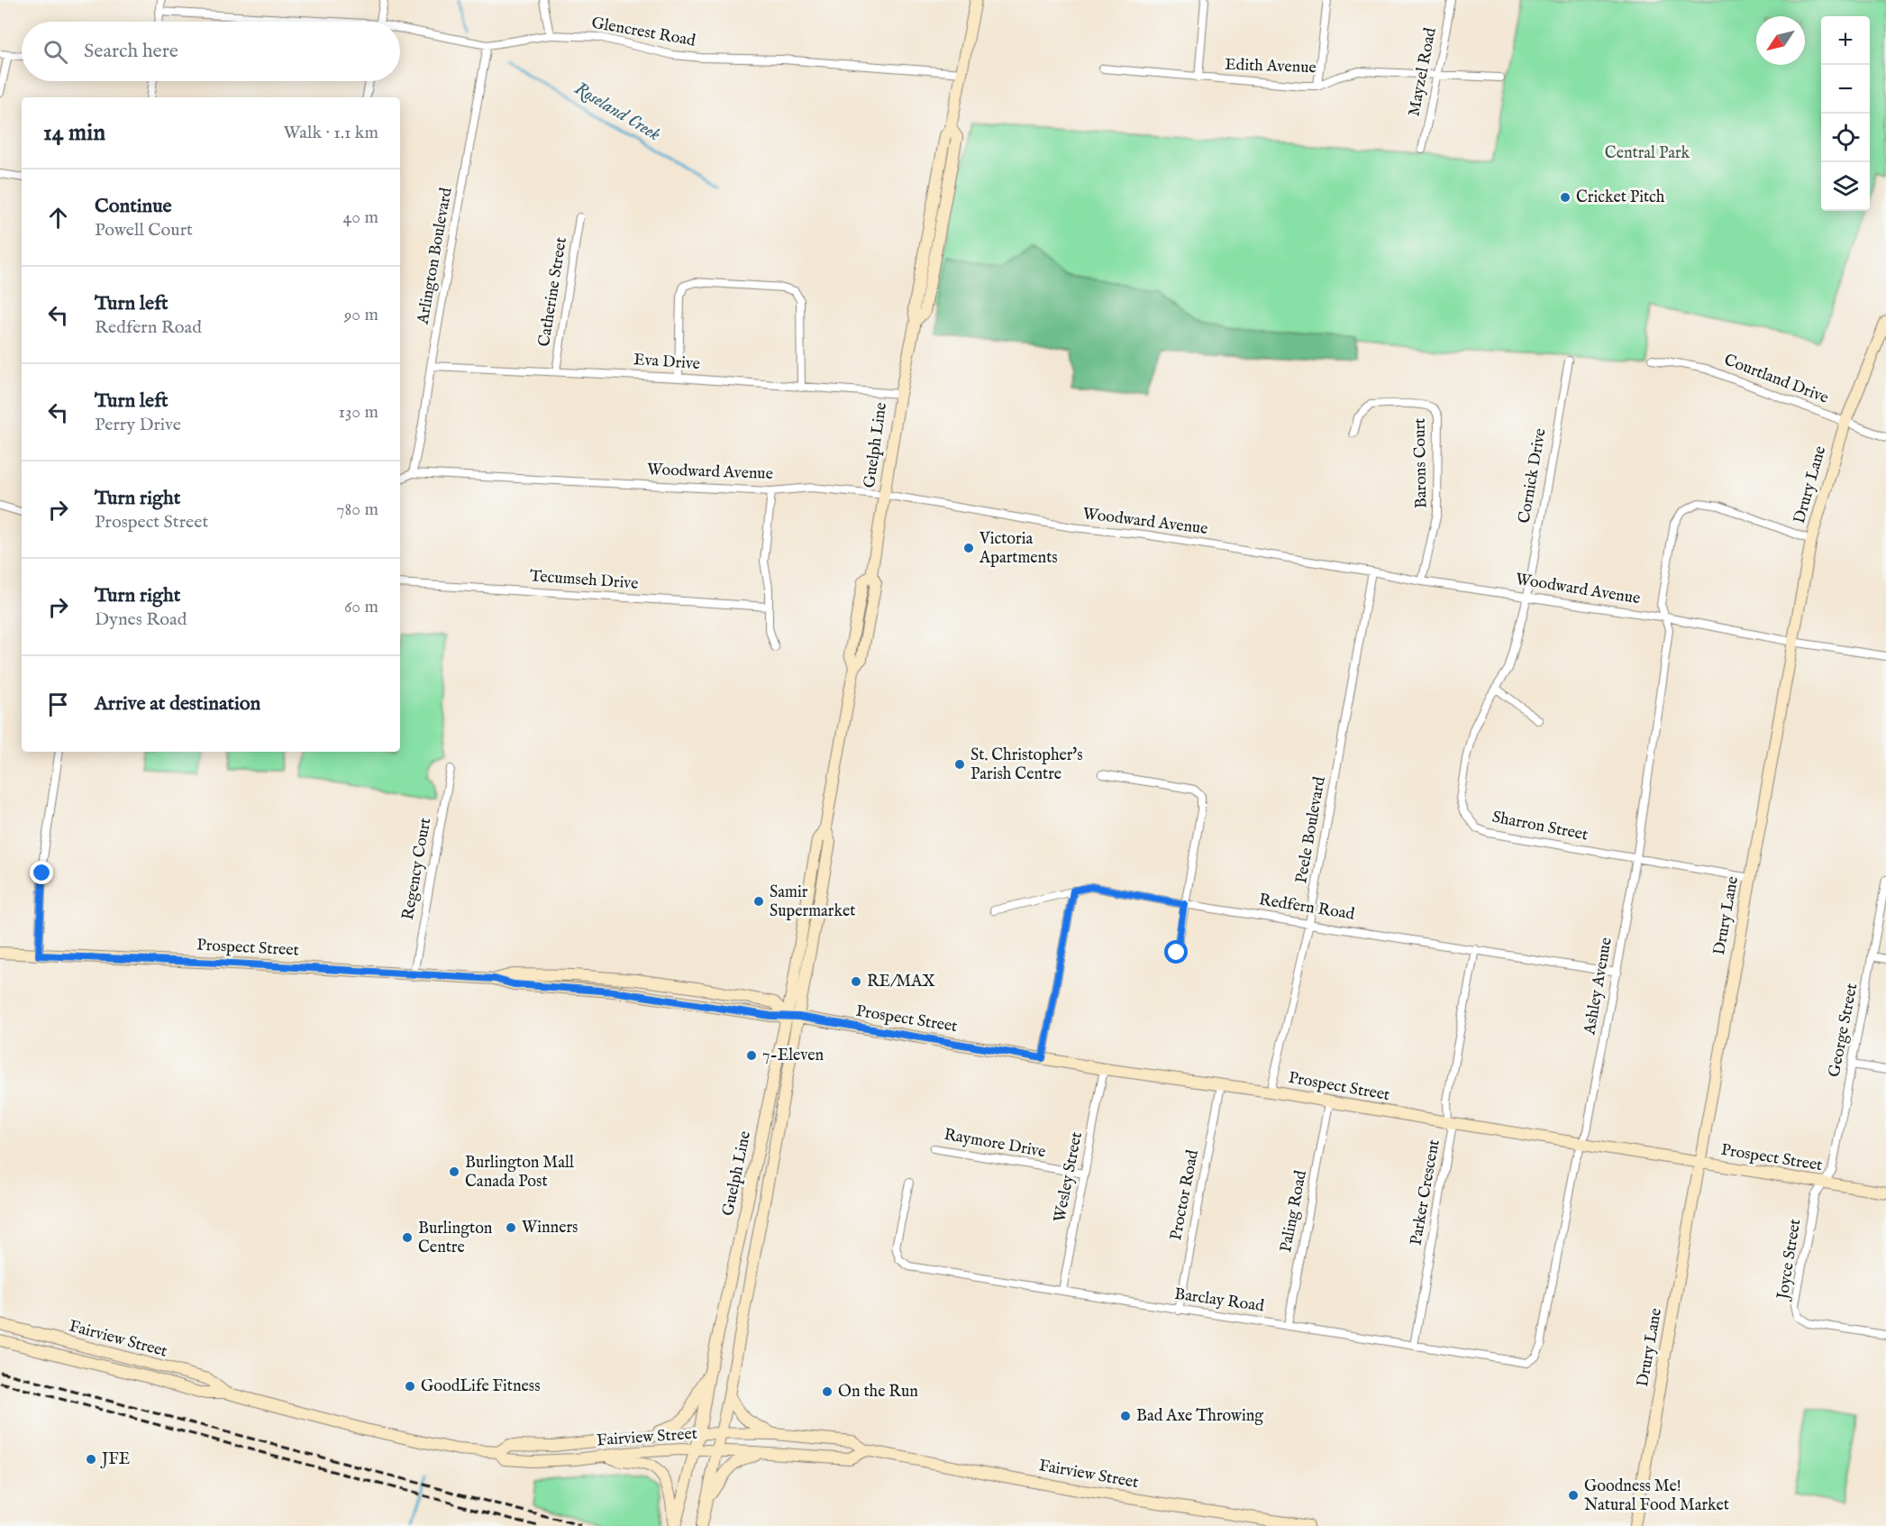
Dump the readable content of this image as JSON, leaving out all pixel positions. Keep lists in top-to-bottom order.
{
  "streets": {
    "main road": [
      "Guelph Line",
      "Drury Lane",
      "Prospect Street",
      "Fairview Street"
    ],
    "street": [
      "Glencrest Road",
      "Edith Avenue",
      "Mayzel Road",
      "Arlington Boulevard",
      "Catherine Street",
      "Eva Drive",
      "Courtland Drive",
      "Barons Court",
      "Woodward Avenue",
      "Cornick Drive",
      "Tecumseh Drive",
      "Sharron Street",
      "Peele Boulevard",
      "Regency Court",
      "Redfern Road",
      "Ashley Avenue",
      "George Street",
      "Raymore Drive",
      "Wesley Street",
      "Parker Crescent",
      "Proctor Road",
      "Paling Road",
      "Joyce Street",
      "Barclay Road"
    ]
  },
  "crossings": [
    ["Glencrest Road", "Arlington Boulevard"],
    ["Glencrest Road", "Guelph Line"],
    ["Edith Avenue", "Mayzel Road"],
    ["Arlington Boulevard", "Eva Drive"],
    ["Arlington Boulevard", "Woodward Avenue"],
    ["Catherine Street", "Eva Drive"],
    ["Eva Drive", "Guelph Line"],
    ["Courtland Drive", "Drury Lane"],
    ["Guelph Line", "Woodward Avenue"],
    ["Guelph Line", "Prospect Street"],
    ["Guelph Line", "Fairview Street"],
    ["Barons Court", "Woodward Avenue"],
    ["Woodward Avenue", "Cornick Drive"],
    ["Woodward Avenue", "Drury Lane"],
    ["Woodward Avenue", "Sharron Street"],
    ["Woodward Avenue", "Peele Boulevard"],
    ["Woodward Avenue", "Ashley Avenue"],
    ["Cornick Drive", "Sharron Street"],
    ["Drury Lane", "Sharron Street"],
    ["Drury Lane", "Prospect Street"],
    ["Drury Lane", "Ashley Avenue"],
    ["Sharron Street", "Ashley Avenue"],
    ["Peele Boulevard", "Redfern Road"],
    ["Peele Boulevard", "Prospect Street"],
    ["Regency Court", "Prospect Street"],
    ["Redfern Road", "Ashley Avenue"],
    ["Redfern Road", "Parker Crescent"],
    ["Prospect Street", "Ashley Avenue"],
    ["Prospect Street", "George Street"],
    ["Prospect Street", "Wesley Street"],
    ["Prospect Street", "Parker Crescent"],
    ["Prospect Street", "Proctor Road"],
    ["Prospect Street", "Paling Road"],
    ["Prospect Street", "Joyce Street"],
    ["Ashley Avenue", "Barclay Road"],
    ["George Street", "Joyce Street"],
    ["Raymore Drive", "Wesley Street"],
    ["Wesley Street", "Barclay Road"],
    ["Parker Crescent", "Barclay Road"],
    ["Proctor Road", "Barclay Road"],
    ["Paling Road", "Barclay Road"]
  ],
  "water": ["Roseland Creek"],
  "parks": ["Central Park"],
  "places": [
    "Cricket Pitch",
    "Victoria Apartments",
    "St. Christopher's Parish Centre",
    "Samir Supermarket",
    "RE/MAX",
    "7-Eleven",
    "Burlington Mall Canada Post",
    "Winners",
    "Burlington Centre",
    "GoodLife Fitness",
    "On the Run",
    "Bad Axe Throwing",
    "JFE",
    "Goodness Me! Natural Food Market"
  ],
  "north": "bottom left",
  "page": {
    "map_buttons": ["+", "−"],
    "search": "Search here",
    "heading": ["14 min", "Walk · 1.1 km"],
    "list": [
      ["Continue", "Powell Court", "40 m"],
      ["Turn left", "Redfern Road", "90 m"],
      ["Turn left", "Perry Drive", "130 m"],
      ["Turn right", "Prospect Street", "780 m"],
      ["Turn right", "Dynes Road", "60 m"],
      "Arrive at destination"
    ]
  }
}
